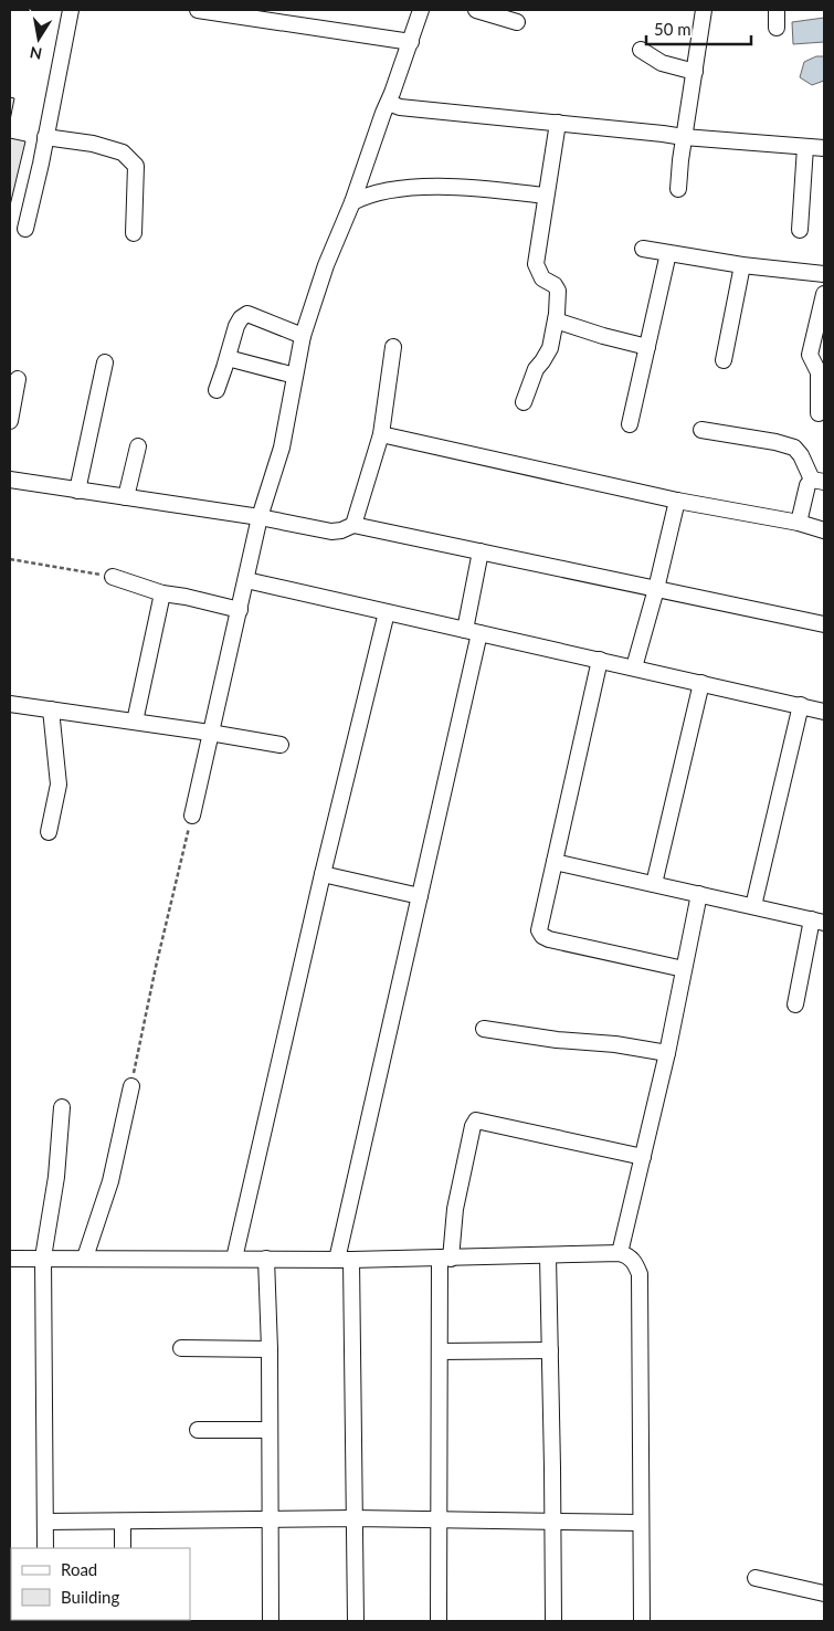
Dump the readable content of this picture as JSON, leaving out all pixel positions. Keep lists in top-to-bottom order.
{
  "legend": ["Road", "Building"],
  "scale_bar": "50 m",
  "north": "bottom"
}
